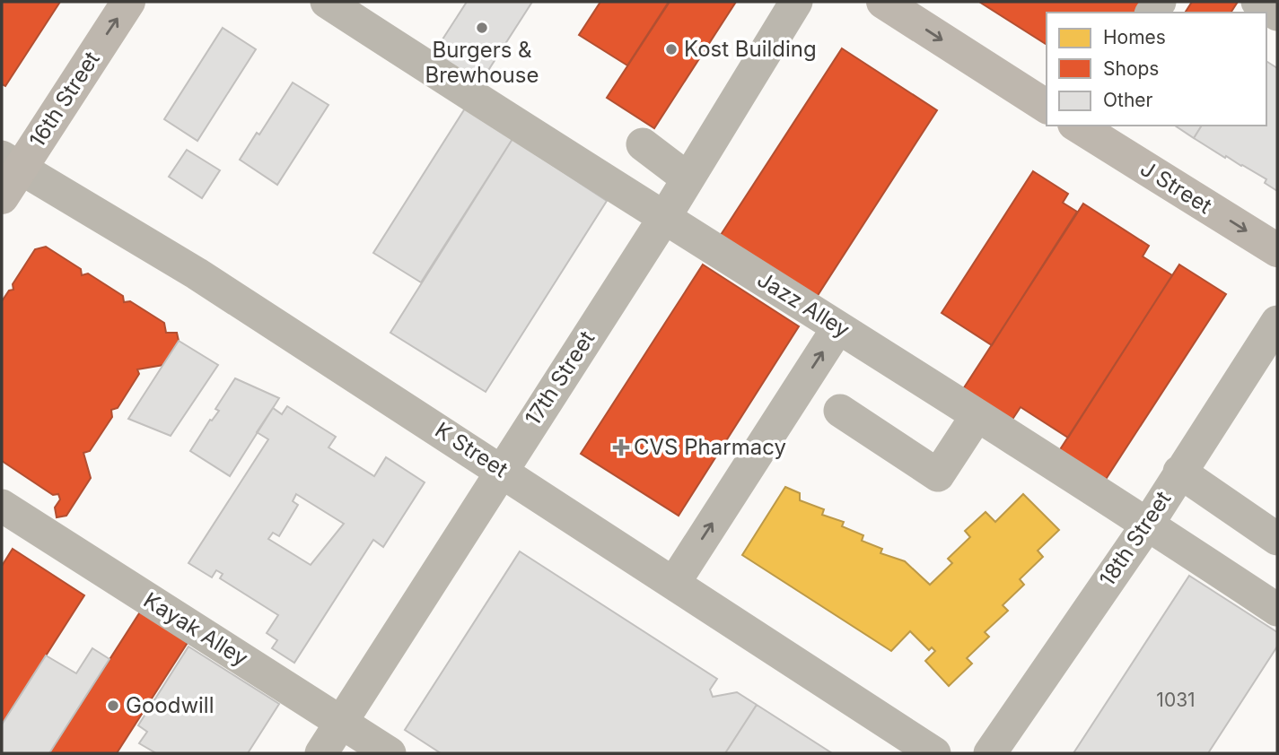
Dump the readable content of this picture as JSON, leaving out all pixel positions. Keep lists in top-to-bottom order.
{
  "streets": {
    "main road": ["16th Street", "J Street"],
    "street": [
      "Jazz Alley",
      "17th Street",
      "K Street",
      "18th Street",
      "Kayak Alley"
    ]
  },
  "crossings": [
    ["16th Street", "K Street"],
    ["Jazz Alley", "17th Street"],
    ["Jazz Alley", "18th Street"],
    ["17th Street", "K Street"],
    ["17th Street", "Kayak Alley"]
  ],
  "one_way": ["16th Street", "J Street"],
  "places": {
    "other": ["Burgers & Brewhouse", "Kost Building", "Goodwill"],
    "health": ["CVS Pharmacy"]
  },
  "house_numbers": ["1031"],
  "legend": ["Homes", "Shops", "Other"]
}
